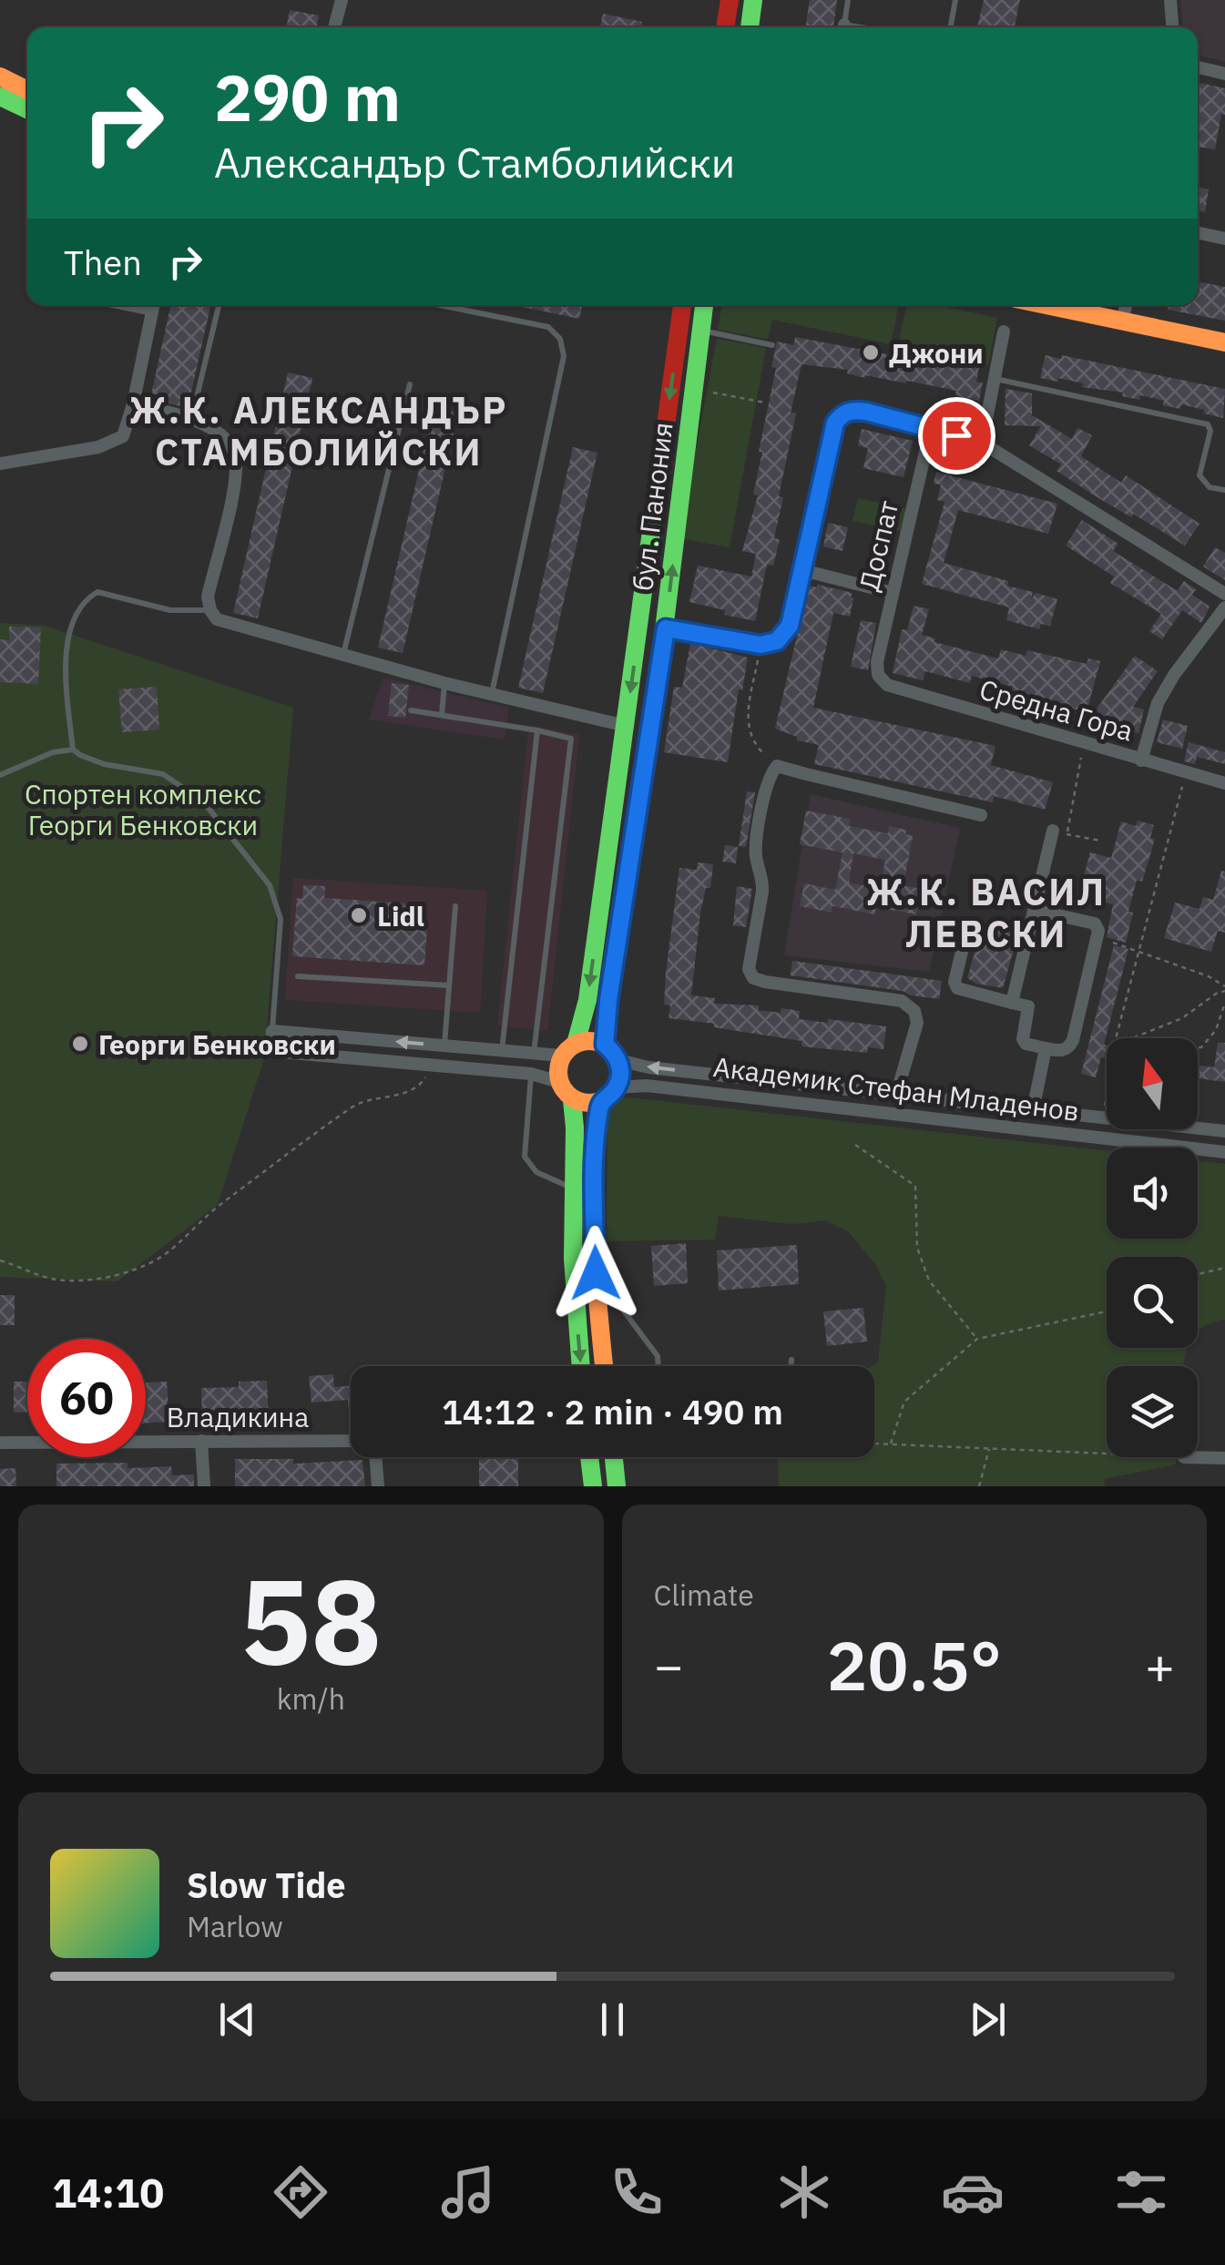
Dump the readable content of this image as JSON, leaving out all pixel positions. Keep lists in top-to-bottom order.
{
  "streets": {
    "main road": ["бул. Панония"],
    "street": [
      "Доспат",
      "Средна Гора",
      "Академик Стефан Младенов",
      "Владикина"
    ]
  },
  "crossings": [
    ["бул. Панония", "Академик Стефан Младенов"],
    ["Доспат", "Средна Гора"]
  ],
  "districts": ["Ж.К. АЛЕКСАНДЪР СТАМБОЛИЙСКИ", "Ж.К. ВАСИЛ ЛЕВСКИ"],
  "parks": ["Спортен комплекс Георги Бенковски"],
  "places": ["Джони", "Lidl", "Георги Бенковски"],
  "north": "top",
  "page": {
    "turn": ["290 m", "Александър Стамболийски"],
    "then": "Then",
    "limit": "60",
    "trip": "14:12 · 2 min · 490 m",
    "tile": [
      ["58", "km/h"],
      "Climate"
    ],
    "heat": ["−", "20.5°", "+"],
    "song": ["Slow Tide", "Marlow"],
    "tabs": "14:10"
  }
}
